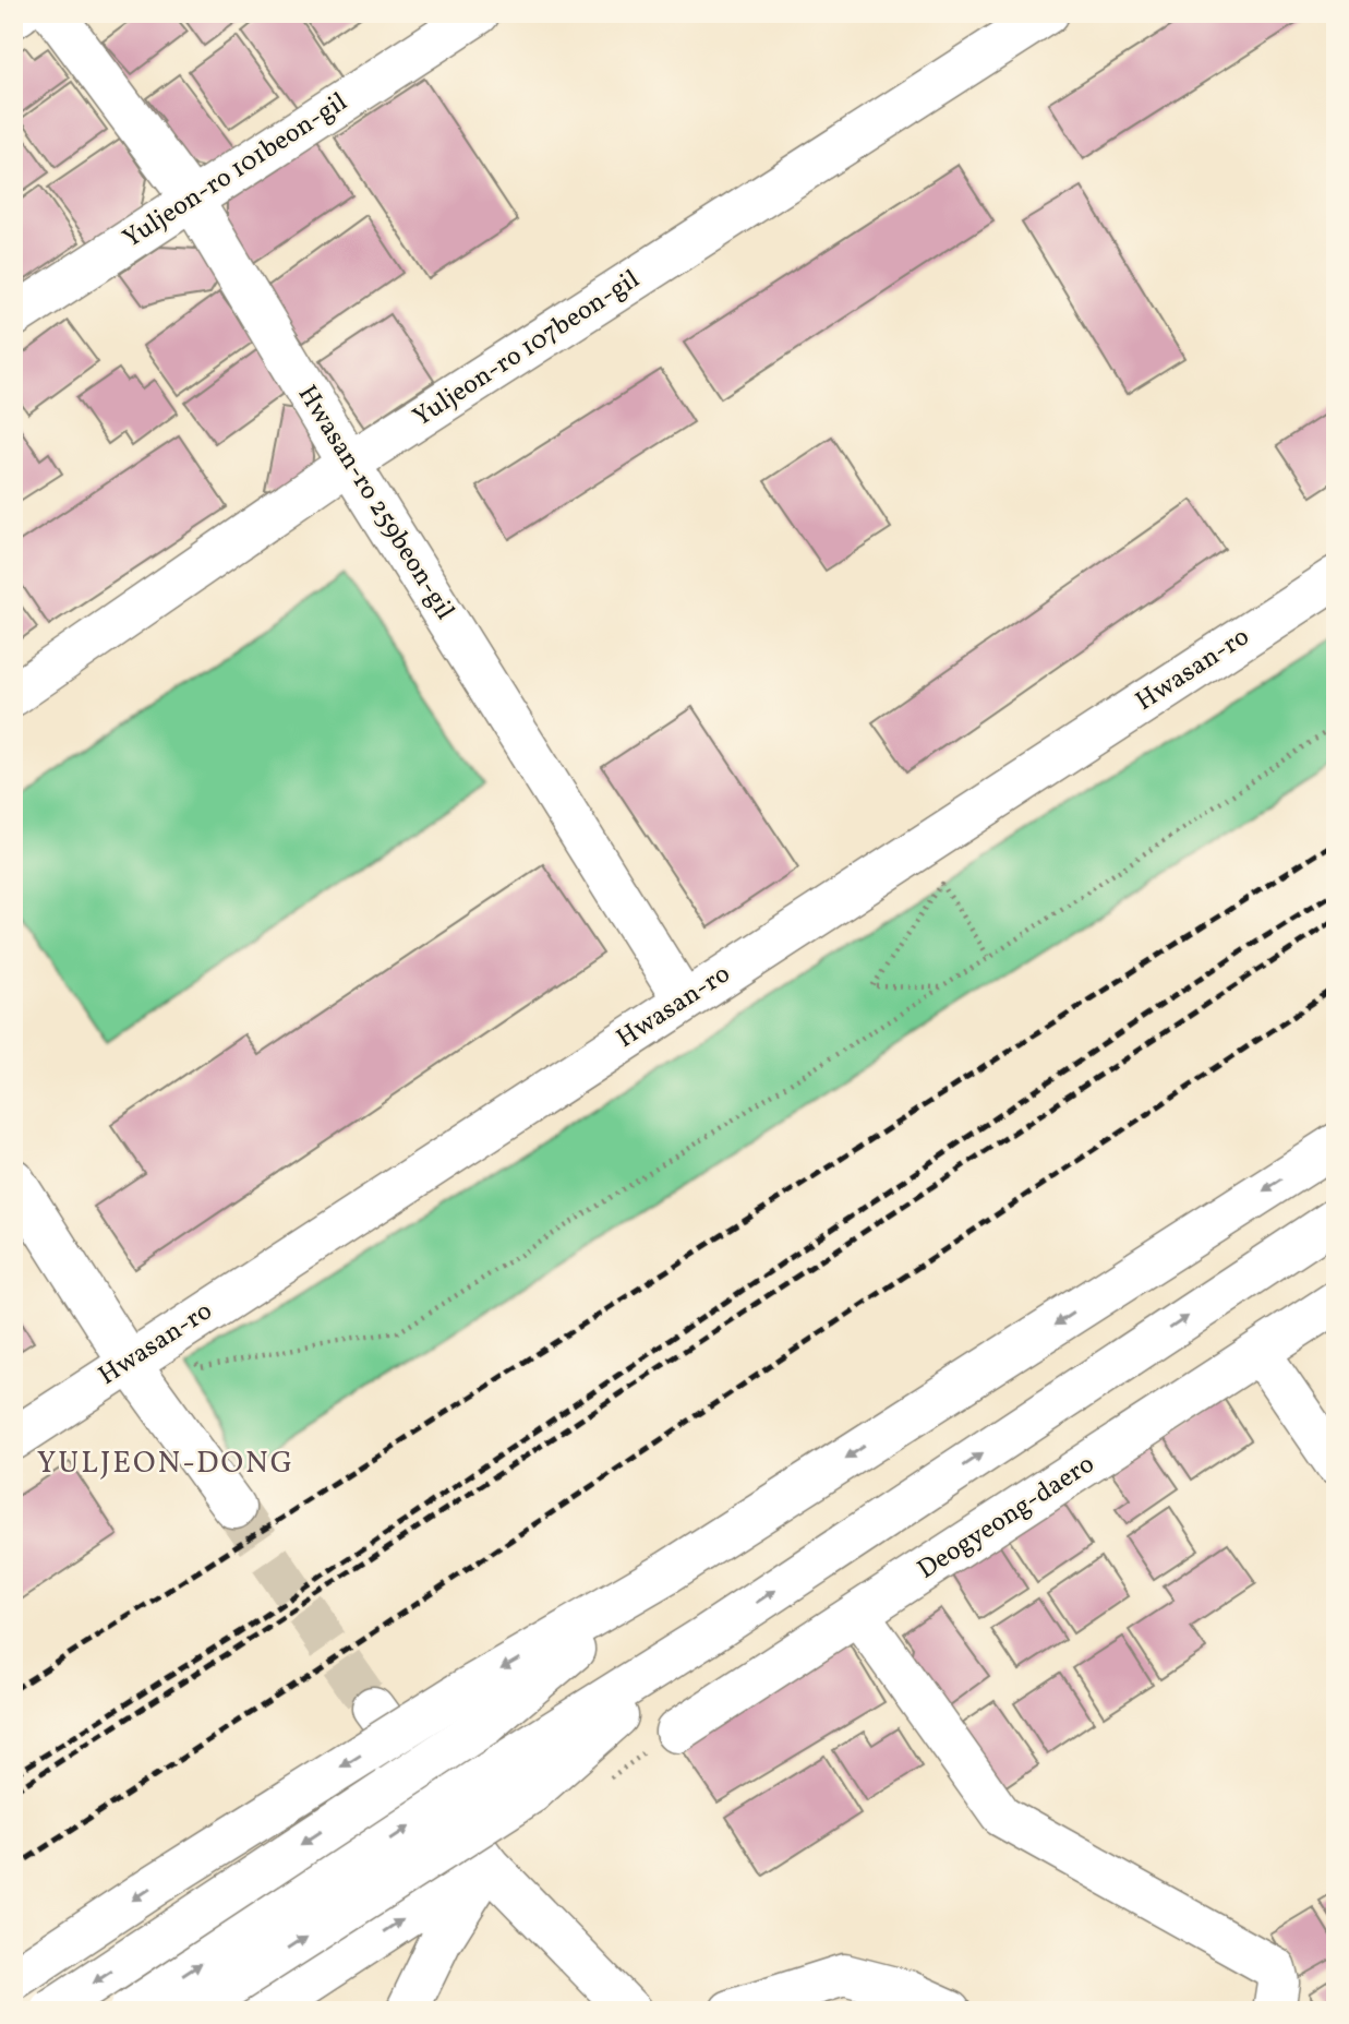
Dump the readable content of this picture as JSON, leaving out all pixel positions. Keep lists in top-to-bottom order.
{
  "streets": {
    "street": [
      "Yuljeon-ro 101beon-gil",
      "Yuljeon-ro 107beon-gil",
      "Hwasan-ro 259beon-gil",
      "Hwasan-ro",
      "Deogyeong-daero"
    ]
  },
  "crossings": [
    ["Yuljeon-ro 101beon-gil", "Hwasan-ro 259beon-gil"],
    ["Yuljeon-ro 107beon-gil", "Hwasan-ro 259beon-gil"],
    ["Hwasan-ro 259beon-gil", "Hwasan-ro"]
  ],
  "districts": ["YULJEON-DONG"]
}
